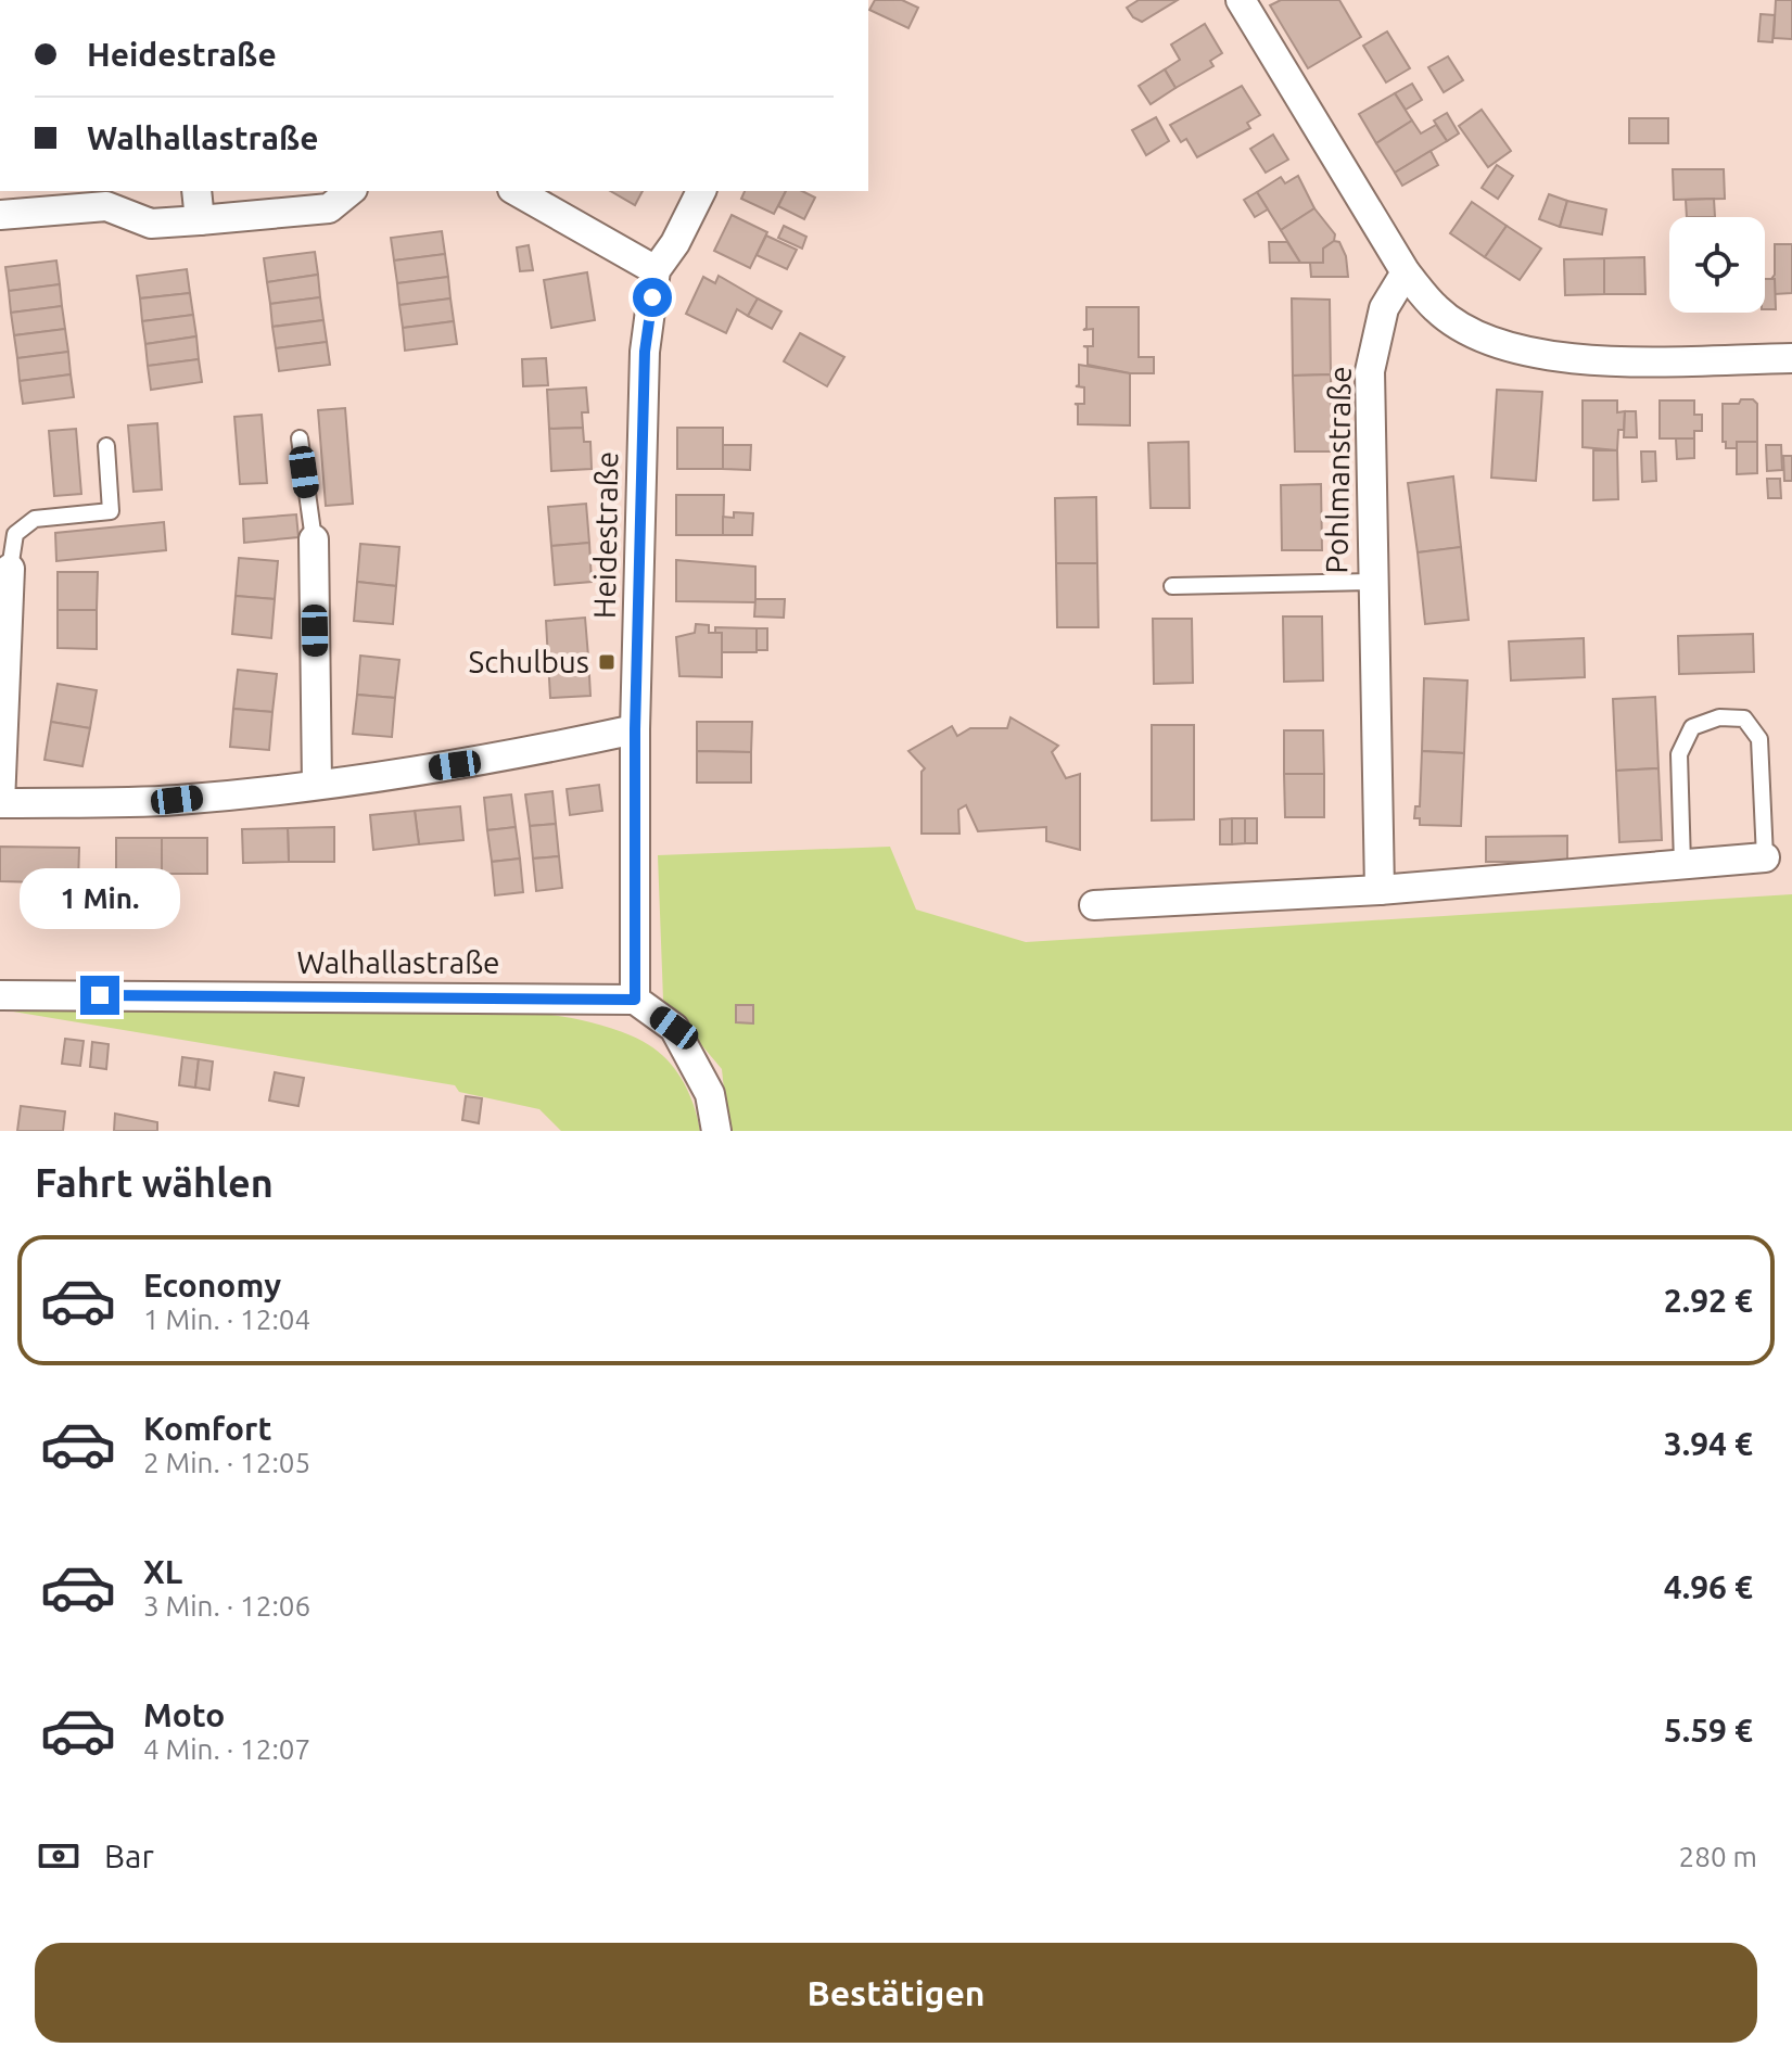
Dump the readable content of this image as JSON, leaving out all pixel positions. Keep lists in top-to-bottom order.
{
  "streets": {
    "street": ["Pohlmanstraße", "Heidestraße", "Walhallastraße"]
  },
  "crossings": [
    ["Heidestraße", "Walhallastraße"]
  ],
  "places": {
    "transit": ["Schulbus"]
  },
  "page": {
    "banner": ["Heidestraße", "Walhallastraße"],
    "bubble": "1 Min.",
    "heading": "Fahrt wählen",
    "list": [
      {
        "name": "Economy",
        "note": "1 Min. · 12:04",
        "value": "2.92 €"
      },
      {
        "name": "Komfort",
        "note": "2 Min. · 12:05",
        "value": "3.94 €"
      },
      {
        "name": "XL",
        "note": "3 Min. · 12:06",
        "value": "4.96 €"
      },
      {
        "name": "Moto",
        "note": "4 Min. · 12:07",
        "value": "5.59 €"
      }
    ],
    "pay": ["Bar", "280 m"],
    "buttons": "Bestätigen"
  }
}
